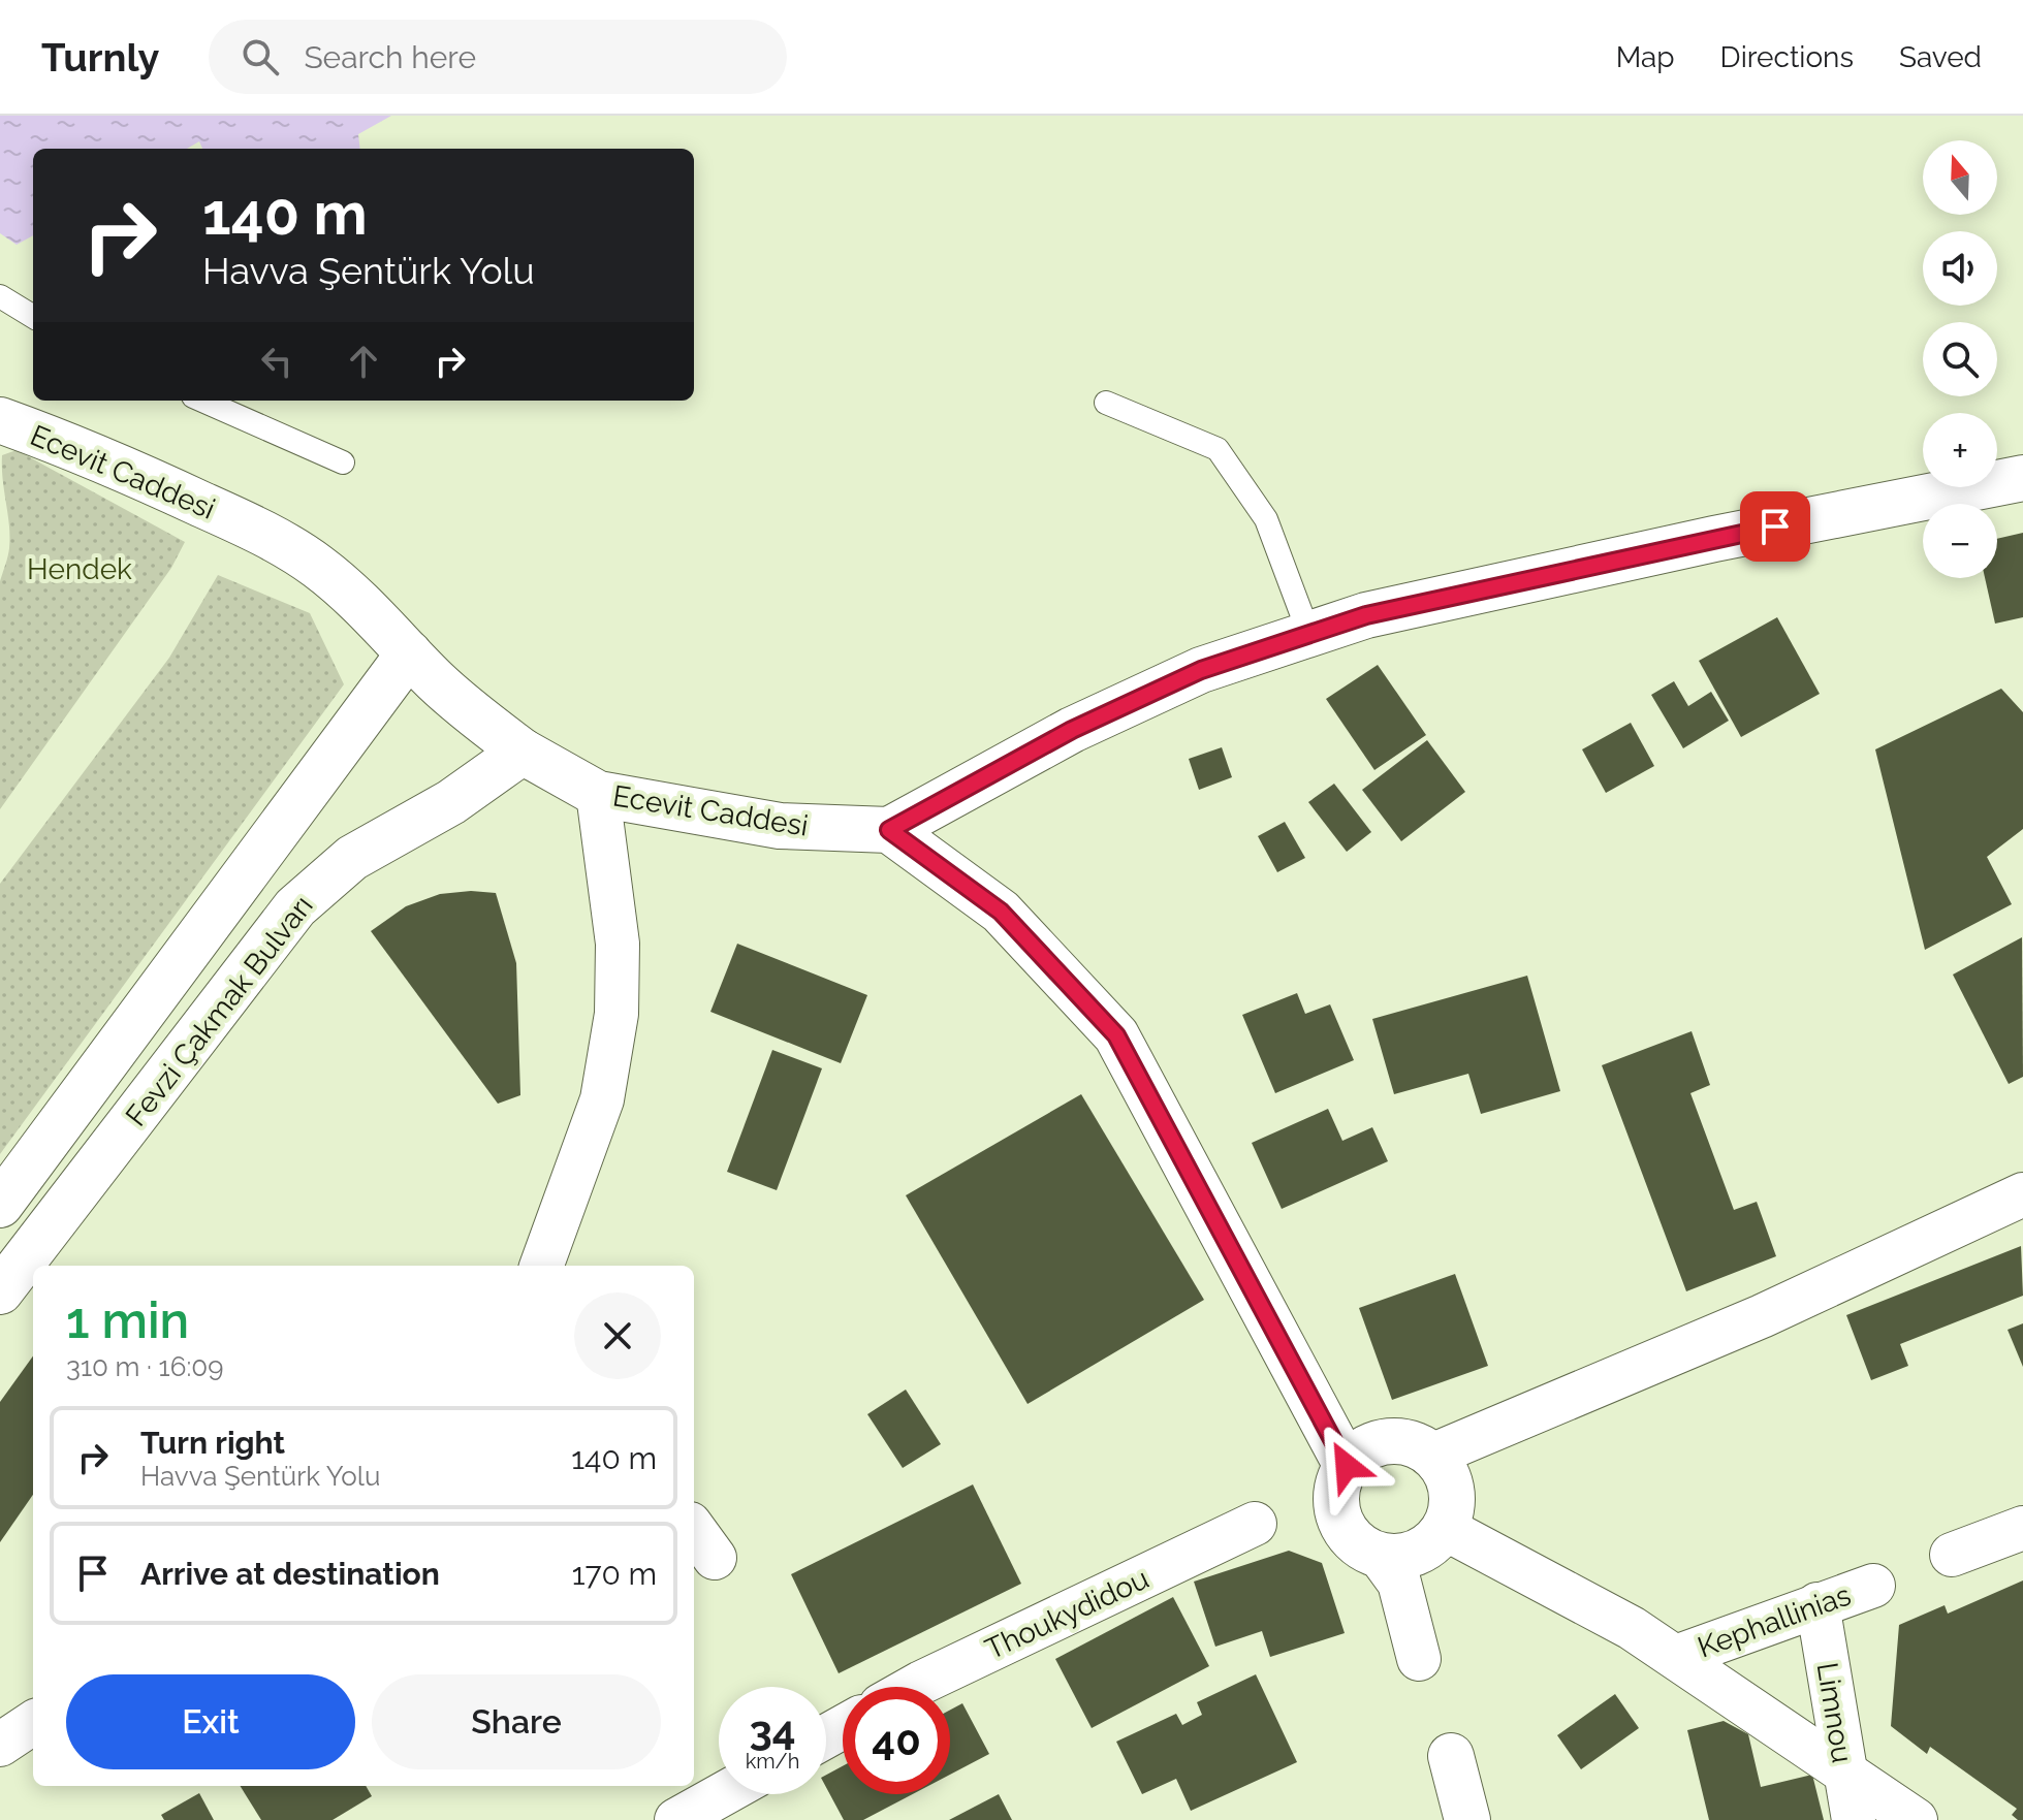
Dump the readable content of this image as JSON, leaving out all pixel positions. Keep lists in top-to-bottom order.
{
  "streets": {
    "street": [
      "Ecevit Caddesi",
      "Fevzi Çakmak Bulvarı",
      "Thoukydidou",
      "Kephallinias",
      "Limnou"
    ]
  },
  "crossings": [
    ["Ecevit Caddesi", "Fevzi Çakmak Bulvarı"],
    ["Kephallinias", "Limnou"]
  ],
  "parks": ["Hendek"],
  "north": "top",
  "page": {
    "header": "Turnly",
    "search": "Search here",
    "nav": ["Map", "Directions", "Saved"],
    "map_buttons": ["+", "−"],
    "turn": ["140 m", "Havva Şentürk Yolu"],
    "heading": ["1 min", "310 m · 16:09"],
    "list": [
      {
        "name": "Turn right",
        "note": "Havva Şentürk Yolu",
        "value": "140 m"
      },
      {
        "name": "Arrive at destination",
        "value": "170 m"
      }
    ],
    "buttons": ["Exit", "Share"],
    "speed": "34 km/h",
    "limit": "40"
  }
}
